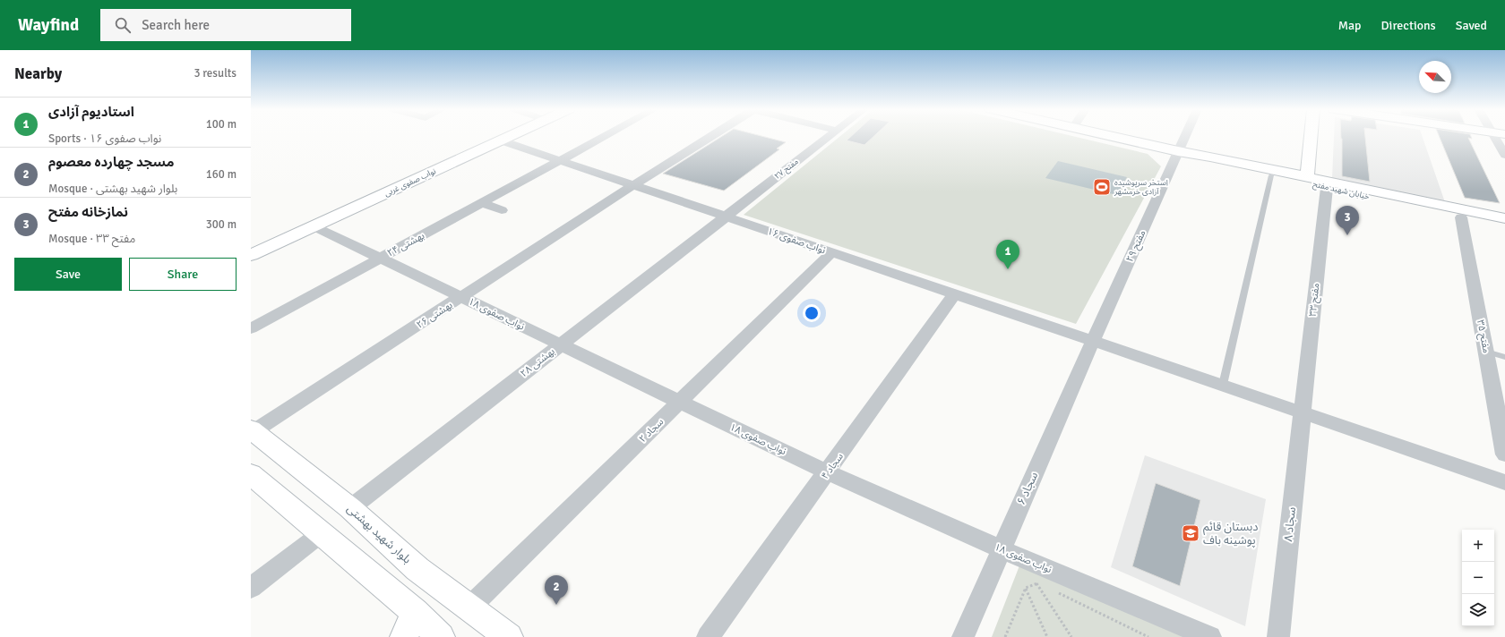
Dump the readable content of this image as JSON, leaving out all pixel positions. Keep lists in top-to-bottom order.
{
  "streets": {
    "street": [
      "مفتح ۲۷",
      "نواب صفوی غربی",
      "خیابان شهید مفتح",
      "نواب صفوی ۱۶",
      "بهشتی ۲۴",
      "مفتح ۲۹",
      "مفتح ۳۳",
      "نواب صفوی ۱۸",
      "بهشتی ۲۶",
      "مفتح ۳۵",
      "بهشتی ۲۸",
      "سجاد ۲",
      "سجاد ۴",
      "سجاد ۶",
      "سجاد ۸",
      "بلوار شهید بهشتی"
    ]
  },
  "crossings": [
    ["مفتح ۲۷", "نواب صفوی ۱۶"],
    ["مفتح ۲۷", "بهشتی ۲۸"],
    ["نواب صفوی غربی", "نواب صفوی ۱۶"],
    ["نواب صفوی غربی", "نواب صفوی ۱۸"],
    ["خیابان شهید مفتح", "مفتح ۲۹"],
    ["خیابان شهید مفتح", "مفتح ۳۳"],
    ["خیابان شهید مفتح", "مفتح ۳۵"],
    ["نواب صفوی ۱۶", "بهشتی ۲۴"],
    ["نواب صفوی ۱۶", "مفتح ۲۹"],
    ["نواب صفوی ۱۶", "مفتح ۳۳"],
    ["نواب صفوی ۱۶", "بهشتی ۲۶"],
    ["نواب صفوی ۱۶", "بهشتی ۲۸"],
    ["نواب صفوی ۱۶", "سجاد ۲"],
    ["نواب صفوی ۱۶", "سجاد ۴"],
    ["نواب صفوی ۱۶", "سجاد ۶"],
    ["نواب صفوی ۱۶", "سجاد ۸"],
    ["بهشتی ۲۴", "نواب صفوی ۱۸"],
    ["مفتح ۲۹", "سجاد ۶"],
    ["مفتح ۳۳", "سجاد ۸"],
    ["نواب صفوی ۱۸", "بهشتی ۲۶"],
    ["نواب صفوی ۱۸", "بهشتی ۲۸"],
    ["نواب صفوی ۱۸", "سجاد ۲"],
    ["نواب صفوی ۱۸", "سجاد ۴"],
    ["نواب صفوی ۱۸", "سجاد ۶"],
    ["بهشتی ۲۶", "بلوار شهید بهشتی"],
    ["بهشتی ۲۸", "بلوار شهید بهشتی"],
    ["سجاد ۲", "بلوار شهید بهشتی"]
  ],
  "places": {
    "sports": ["استخر سرپوشیده آزادی خرمشهر"],
    "school or university": ["دبستان قائم پوشینه باف"]
  },
  "north": "top left",
  "page": {
    "header": "Wayfind",
    "search": "Search here",
    "nav": ["Map", "Directions", "Saved"],
    "heading": ["Nearby", "3 results"],
    "list": [
      {
        "mark": "1",
        "name": "استادیوم آزادی",
        "note": "Sports · نواب صفوی ۱۶",
        "value": "100 m"
      },
      {
        "mark": "2",
        "name": "مسجد چهارده معصوم",
        "note": "Mosque · بلوار شهید بهشتی",
        "value": "160 m"
      },
      {
        "mark": "3",
        "name": "نمازخانه مفتح",
        "note": "Mosque · مفتح ۳۳",
        "value": "300 m"
      }
    ],
    "pins": ["3", "1", "2"],
    "buttons": ["Save", "Share"],
    "map_buttons": ["+", "−"]
  }
}
